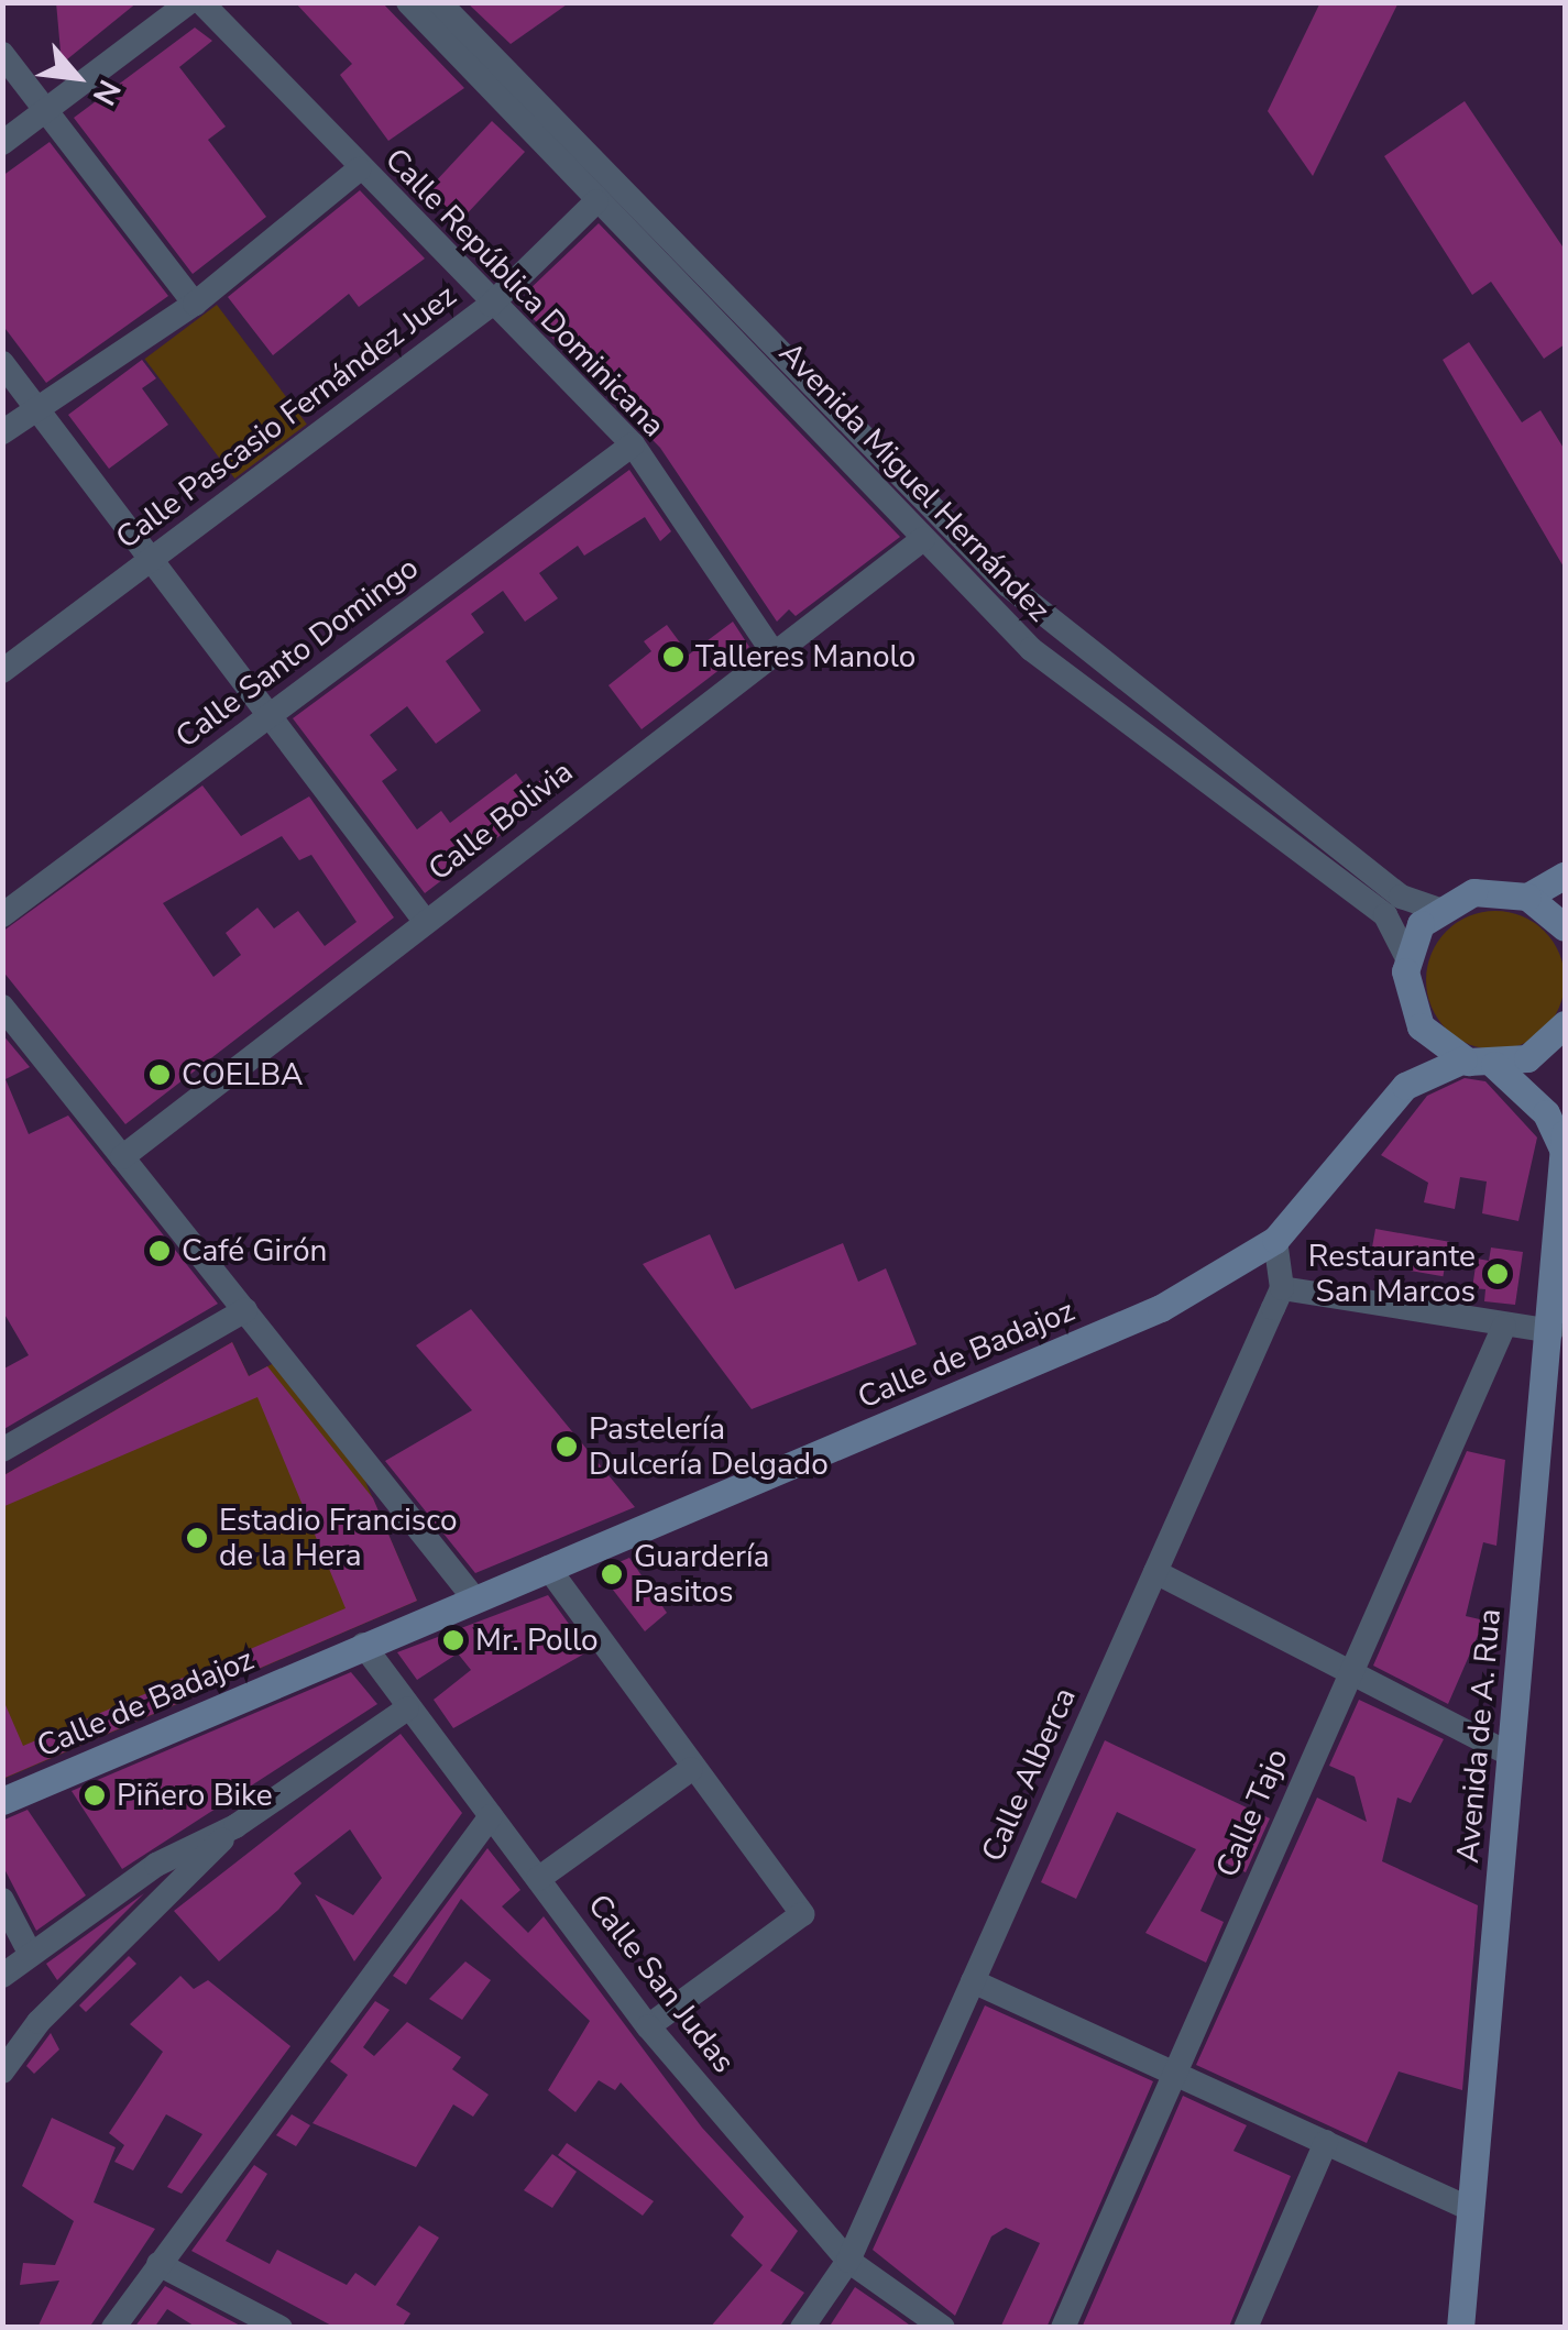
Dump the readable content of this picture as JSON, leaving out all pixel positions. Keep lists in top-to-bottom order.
{
  "streets": {
    "street": [
      "Calle República Dominicana",
      "Calle Pascasio Fernández Juez",
      "Avenida Miguel Hernández",
      "Calle Santo Domingo",
      "Calle Bolivia",
      "Calle de Badajoz",
      "Avenida de A. Rua",
      "Calle Alberca",
      "Calle Tajo",
      "Calle San Judas"
    ]
  },
  "crossings": [
    ["Calle República Dominicana", "Calle Pascasio Fernández Juez"],
    ["Calle República Dominicana", "Calle Santo Domingo"],
    ["Calle República Dominicana", "Calle Bolivia"],
    ["Calle Pascasio Fernández Juez", "Avenida Miguel Hernández"],
    ["Avenida Miguel Hernández", "Calle Bolivia"],
    ["Calle de Badajoz", "Calle San Judas"],
    ["Calle Alberca", "Calle San Judas"]
  ],
  "places": [
    "Talleres Manolo",
    "COELBA",
    "Café Girón",
    "Restaurante San Marcos",
    "Pastelería Dulcería Delgado",
    "Estadio Francisco de la Hera",
    "Guardería Pasitos",
    "Mr. Pollo",
    "Piñero Bike"
  ],
  "north": "bottom right"
}
